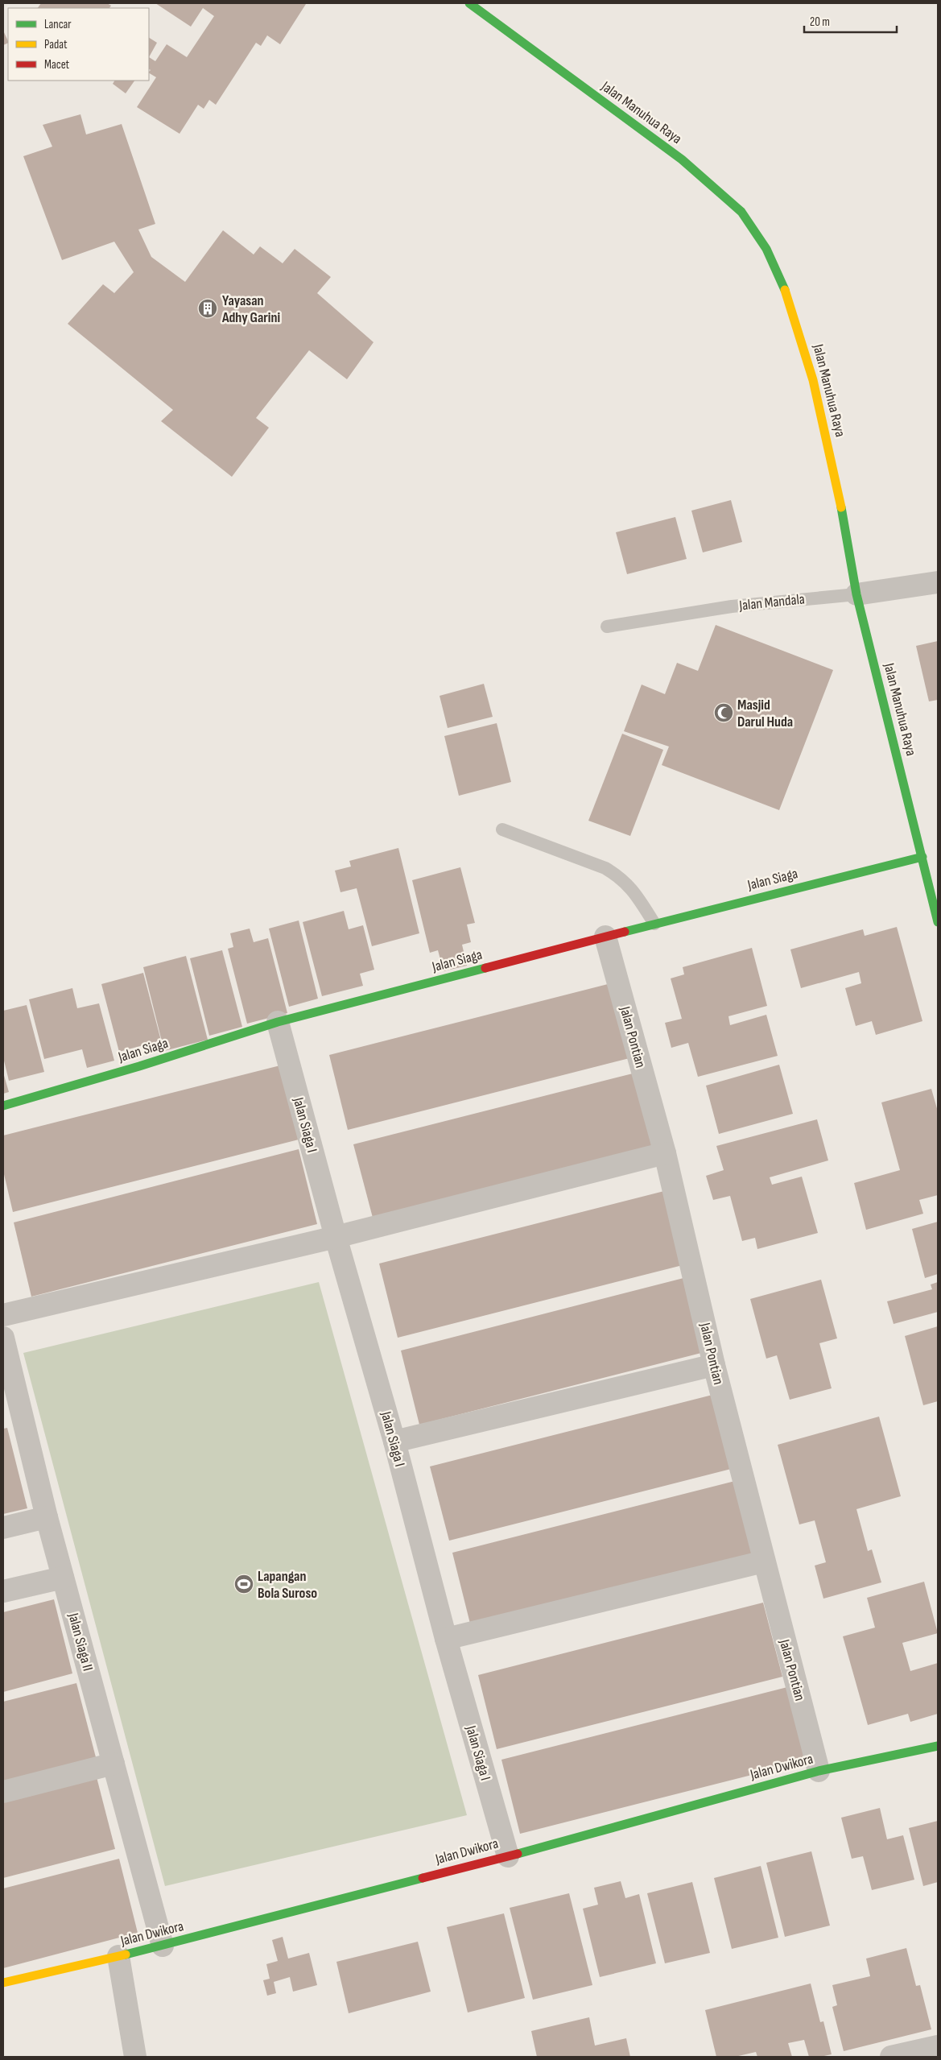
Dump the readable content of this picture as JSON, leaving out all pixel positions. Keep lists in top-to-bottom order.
{
  "streets": {
    "street": [
      "Jalan Manuhua Raya",
      "Jalan Mandala",
      "Jalan Siaga",
      "Jalan Pontian",
      "Jalan Siaga I",
      "Jalan Siaga II",
      "Jalan Dwikora"
    ]
  },
  "crossings": [
    ["Jalan Manuhua Raya", "Jalan Mandala"],
    ["Jalan Manuhua Raya", "Jalan Siaga"],
    ["Jalan Siaga", "Jalan Pontian"],
    ["Jalan Siaga", "Jalan Siaga I"],
    ["Jalan Pontian", "Jalan Dwikora"],
    ["Jalan Siaga I", "Jalan Dwikora"],
    ["Jalan Siaga II", "Jalan Dwikora"]
  ],
  "places": {
    "building": ["Yayasan Adhy Garini"],
    "mosque": ["Masjid Darul Huda"],
    "sports": ["Lapangan Bola Suroso"]
  },
  "legend": ["Lancar", "Padat", "Macet"],
  "scale_bar": "20 m"
}
